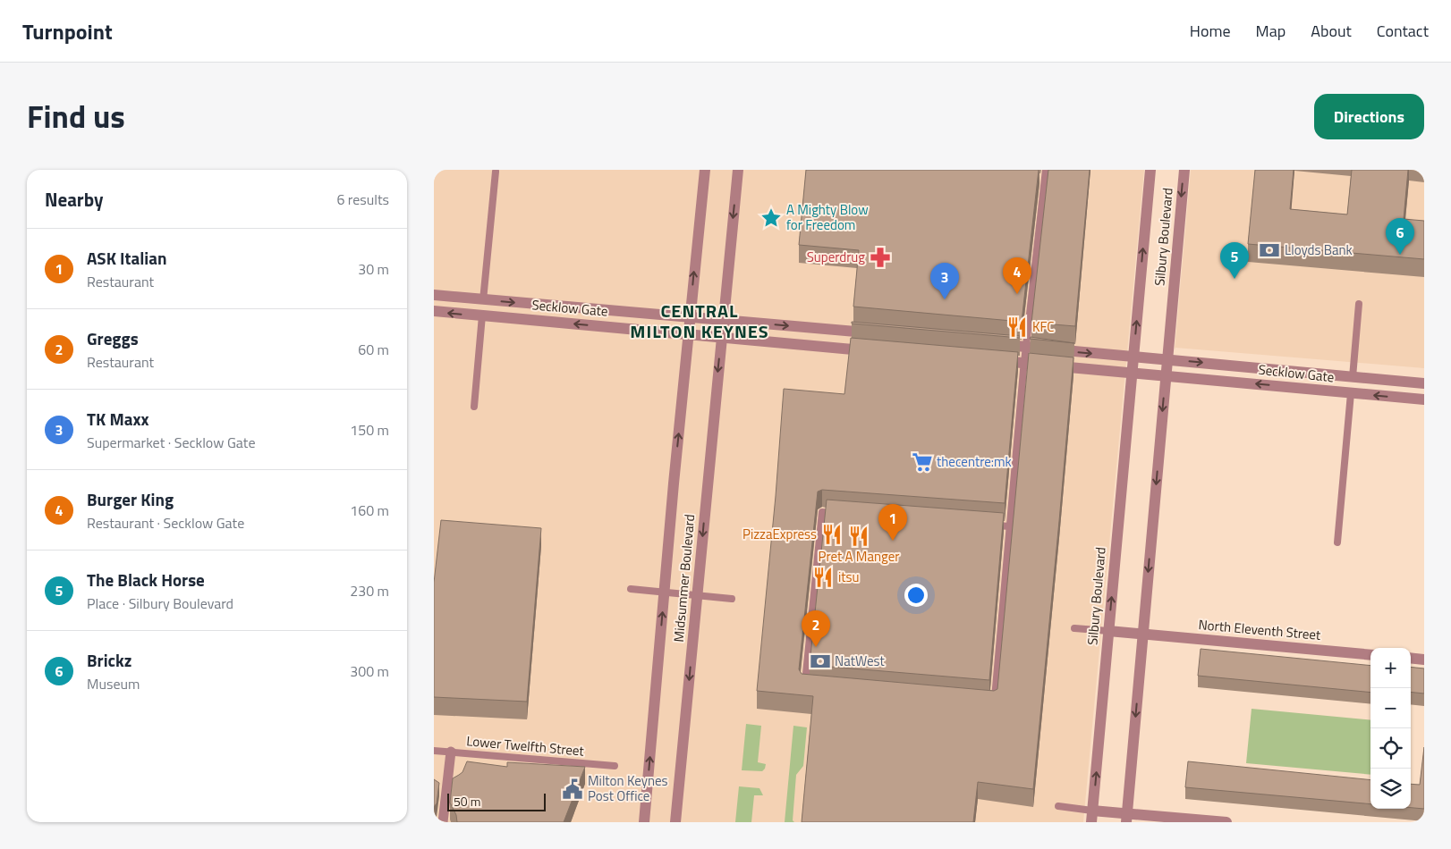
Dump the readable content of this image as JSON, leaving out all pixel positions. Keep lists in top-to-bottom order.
{
  "streets": {
    "street": [
      "Silbury Boulevard",
      "Secklow Gate",
      "Midsummer Boulevard",
      "North Eleventh Street"
    ],
    "lane": ["Lower Twelfth Street"]
  },
  "crossings": [
    ["Silbury Boulevard", "Secklow Gate"],
    ["Silbury Boulevard", "North Eleventh Street"],
    ["Secklow Gate", "Midsummer Boulevard"]
  ],
  "districts": ["CENTRAL MILTON KEYNES"],
  "places": {
    "place": ["A Mighty Blow for Freedom"],
    "bank": ["Lloyds Bank", "NatWest"],
    "pharmacy": ["Superdrug"],
    "restaurant": [
      "KFC",
      "PizzaExpress",
      "Pret A Manger",
      "itsu"
    ],
    "supermarket": ["thecentre:mk"],
    "public building": ["Milton Keynes Post Office"]
  },
  "scale_bar": "50 m",
  "page": {
    "header": "Turnpoint",
    "nav": [
      "Home",
      "Map",
      "About",
      "Contact"
    ],
    "title": "Find us",
    "buttons": "Directions",
    "heading": ["Nearby", "6 results"],
    "pins": [
      "6",
      "5",
      "4",
      "3",
      "1",
      "2"
    ],
    "list": [
      {
        "mark": "1",
        "name": "ASK Italian",
        "note": "Restaurant",
        "value": "30 m"
      },
      {
        "mark": "2",
        "name": "Greggs",
        "note": "Restaurant",
        "value": "60 m"
      },
      {
        "mark": "3",
        "name": "TK Maxx",
        "note": "Supermarket · Secklow Gate",
        "value": "150 m"
      },
      {
        "mark": "4",
        "name": "Burger King",
        "note": "Restaurant · Secklow Gate",
        "value": "160 m"
      },
      {
        "mark": "5",
        "name": "The Black Horse",
        "note": "Place · Silbury Boulevard",
        "value": "230 m"
      },
      {
        "mark": "6",
        "name": "Brickz",
        "note": "Museum",
        "value": "300 m"
      }
    ],
    "map_buttons": ["+", "−"],
    "scale": "50 m"
  }
}
